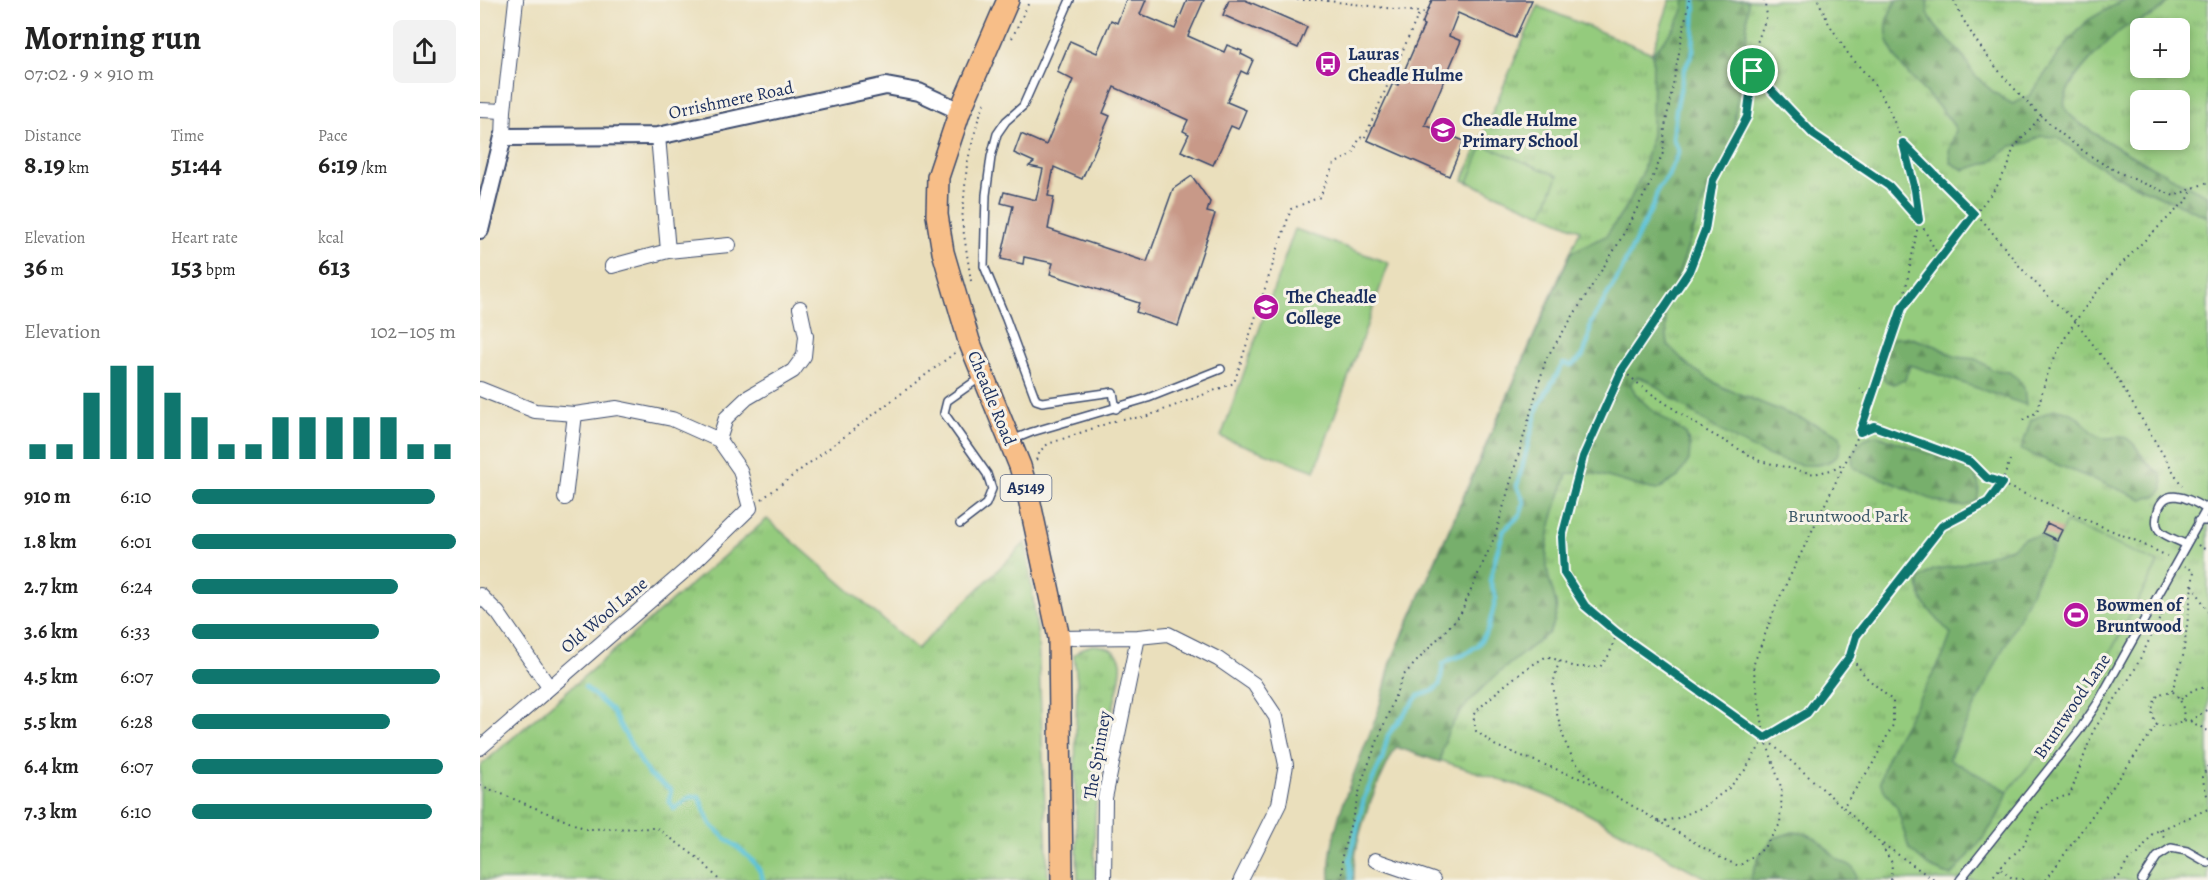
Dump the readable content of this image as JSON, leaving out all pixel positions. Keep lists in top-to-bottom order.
{
  "streets": {
    "main road": ["Cheadle Road", "A5149"],
    "street": ["Orrishmere Road", "Old Wool Lane", "The Spinney"],
    "lane": ["Bruntwood Lane"]
  },
  "crossings": [
    ["Orrishmere Road", "Cheadle Road"]
  ],
  "parks": ["Bruntwood Park"],
  "places": {
    "bus stop": ["Lauras Cheadle Hulme"],
    "school or university": ["Cheadle Hulme Primary School", "The Cheadle College"],
    "sports": ["Bowmen of Bruntwood"]
  },
  "page": {
    "heading": ["Morning run", "07:02 · 9 × 910 m"],
    "map_buttons": ["+", "−"],
    "stats": [
      ["Distance", "8.19 km"],
      ["Time", "51:44"],
      ["Pace", "6:19 /km"],
      ["Elevation", "36 m"],
      ["Heart rate", "153 bpm"],
      ["kcal", "613"]
    ],
    "chart": ["Elevation", "102–105 m"],
    "list": [
      {
        "name": "910 m",
        "note": "6:10"
      },
      {
        "name": "1.8 km",
        "note": "6:01"
      },
      {
        "name": "2.7 km",
        "note": "6:24"
      },
      {
        "name": "3.6 km",
        "note": "6:33"
      },
      {
        "name": "4.5 km",
        "note": "6:07"
      },
      {
        "name": "5.5 km",
        "note": "6:28"
      },
      {
        "name": "6.4 km",
        "note": "6:07"
      },
      {
        "name": "7.3 km",
        "note": "6:10"
      }
    ]
  }
}
